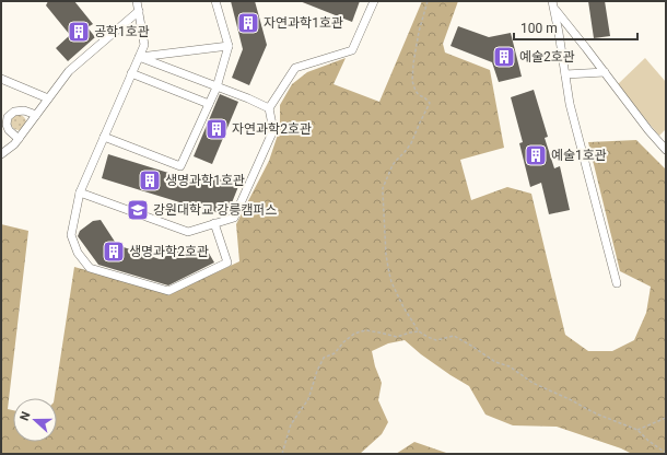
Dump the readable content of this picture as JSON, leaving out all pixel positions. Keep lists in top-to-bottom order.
{
  "places": {
    "building": [
      "자연과학1호관",
      "공학1호관",
      "예술2호관",
      "자연과학2호관",
      "예술1호관",
      "생명과학1호관",
      "생명과학2호관"
    ],
    "school or university": ["강원대학교 강릉캠퍼스"]
  },
  "scale_bar": "100 m",
  "north": "left"
}
